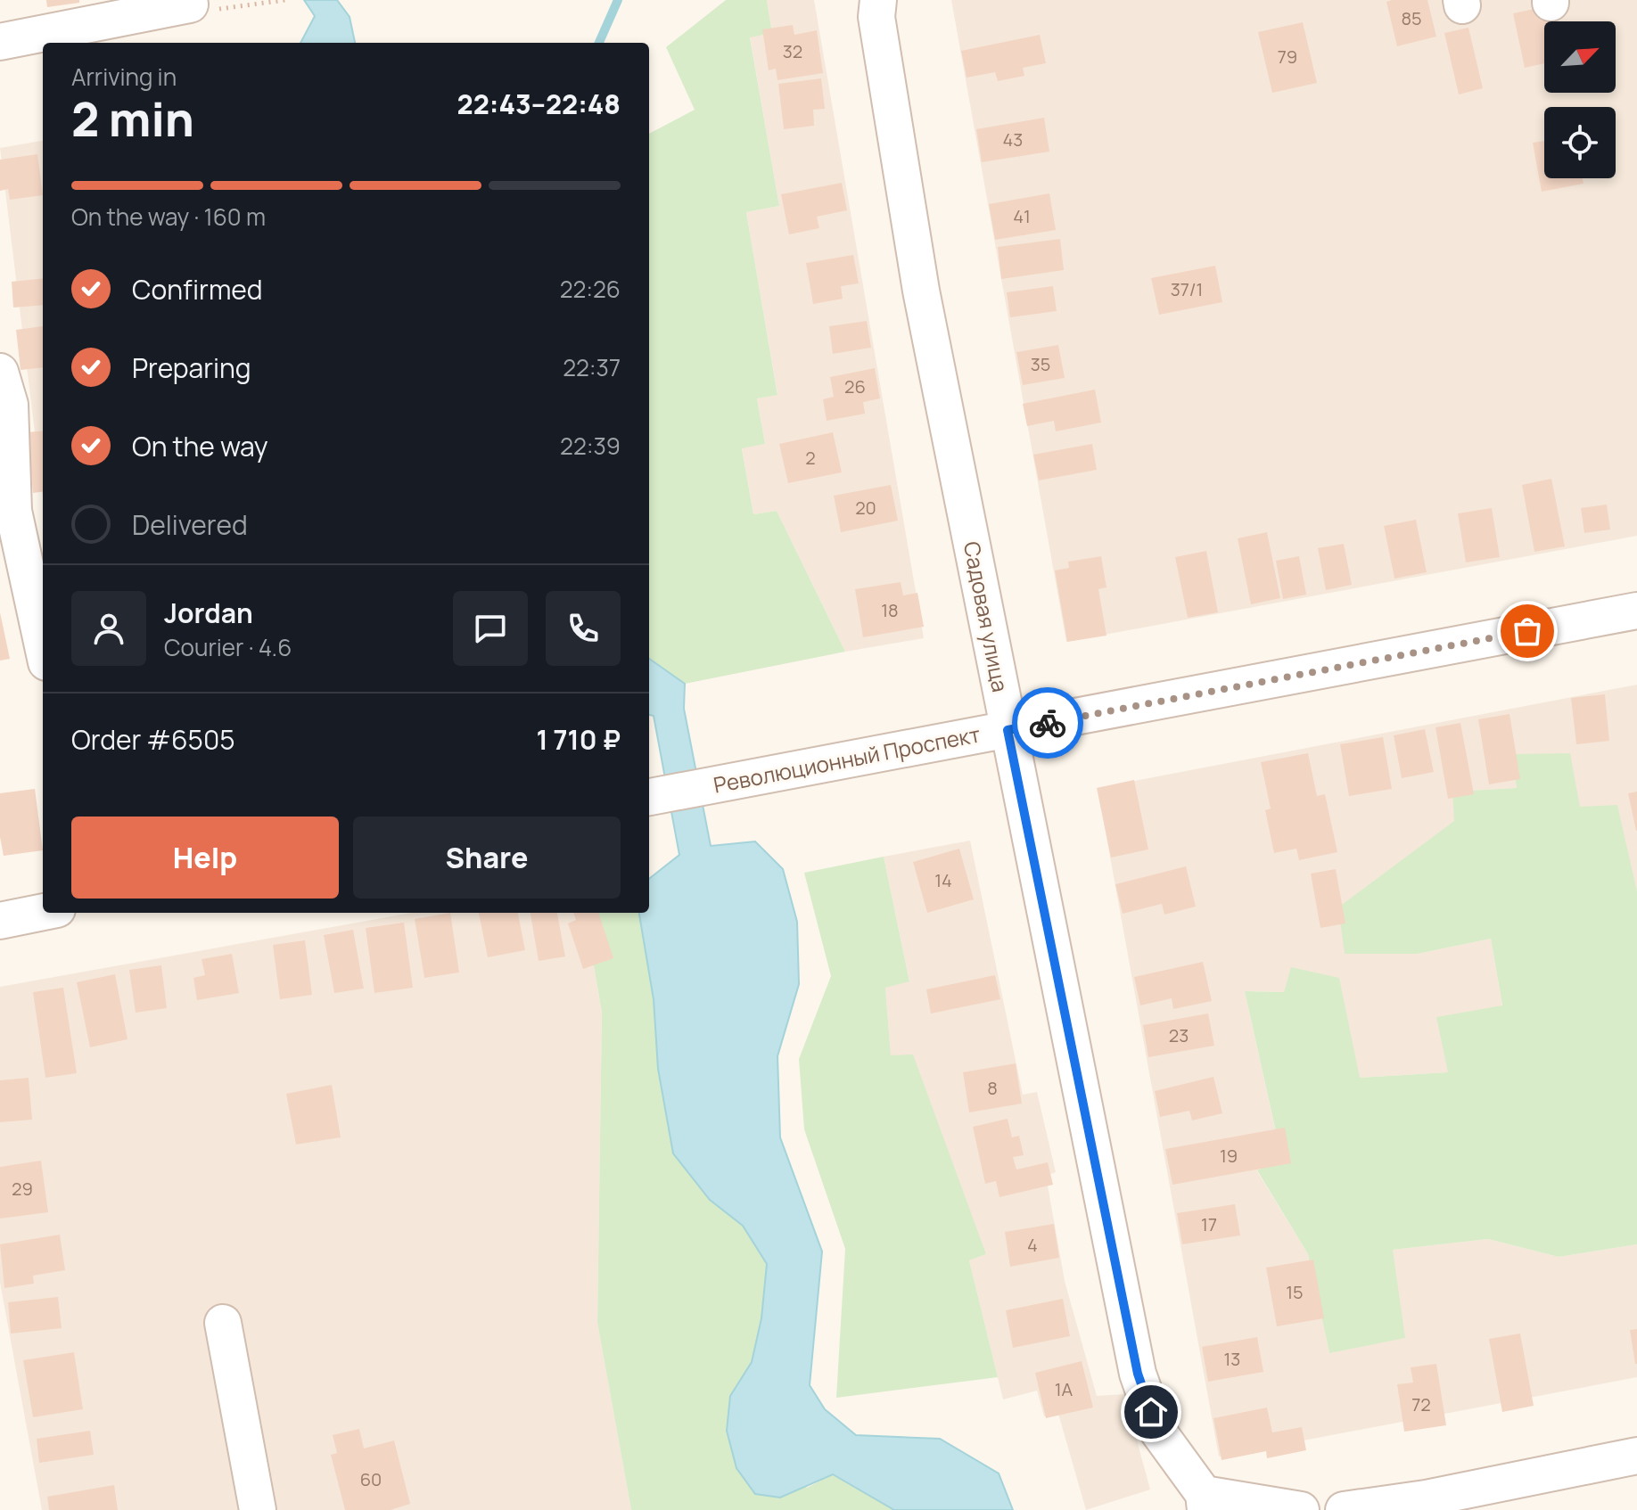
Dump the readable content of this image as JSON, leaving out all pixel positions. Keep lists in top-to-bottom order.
{
  "streets": {
    "street": ["Садовая улица", "Революционный Проспект"]
  },
  "crossings": [
    ["Садовая улица", "Революционный Проспект"]
  ],
  "house_numbers": [
    "85",
    "32",
    "79",
    "43",
    "41",
    "37/1",
    "35",
    "26",
    "2",
    "20",
    "18",
    "14",
    "23",
    "8",
    "19",
    "29",
    "17",
    "4",
    "15",
    "13",
    "1А",
    "72",
    "60"
  ],
  "north": "top right",
  "page": {
    "heading": ["2 min", "Arriving in", "22:43–22:48"],
    "panel": [
      "Jordan",
      "Courier · 4.6",
      "Order #6505",
      "1 710 ₽"
    ],
    "bar": "On the way · 160 m",
    "list": [
      ["Confirmed", "22:26"],
      ["Preparing", "22:37"],
      ["On the way", "22:39"],
      "Delivered"
    ],
    "buttons": ["Help", "Share"]
  }
}
